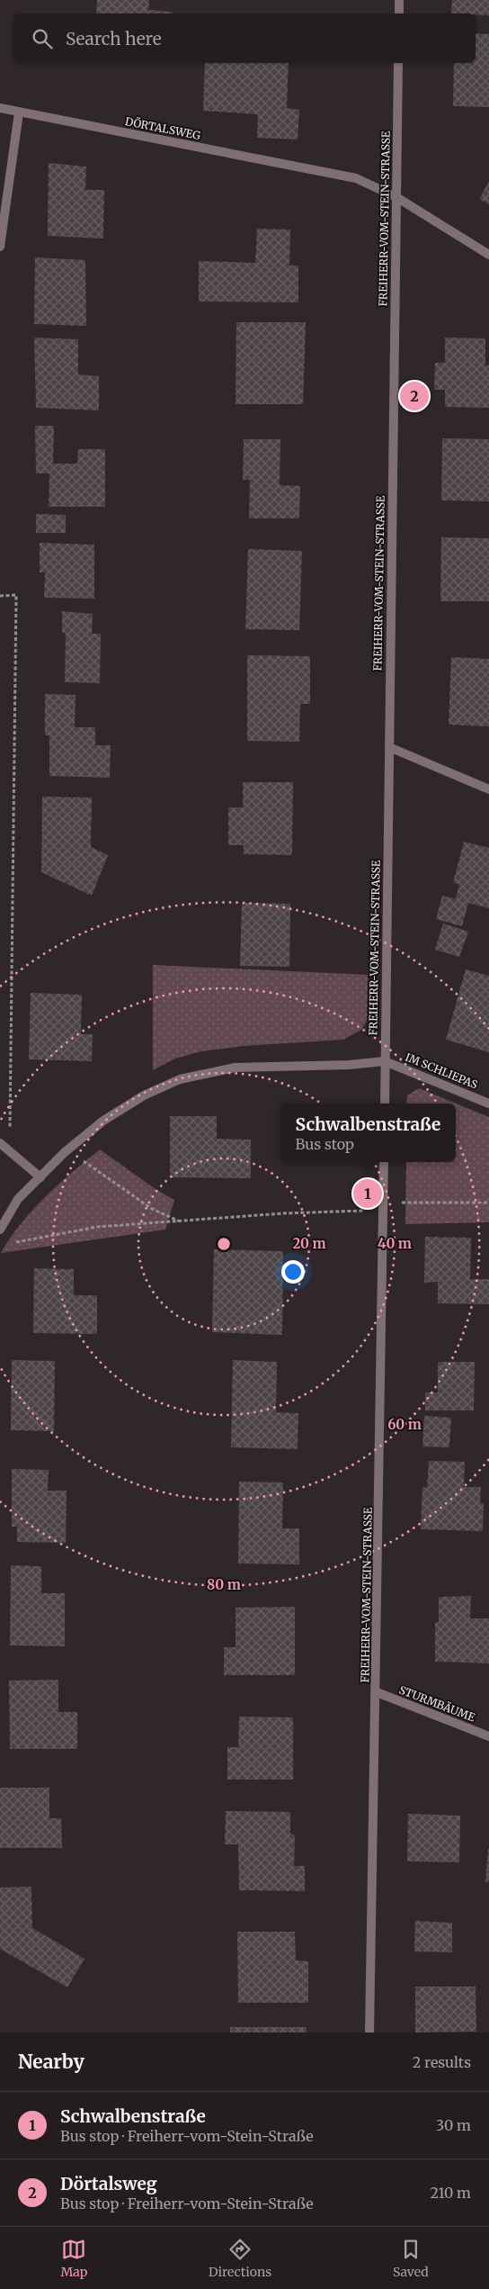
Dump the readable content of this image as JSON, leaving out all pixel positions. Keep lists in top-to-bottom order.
{
  "streets": {
    "street": [
      "DÖRTALSWEG",
      "FREIHERR-VOM-STEIN-STRASSE",
      "IM SCHLIEPAS",
      "STURMBÄUME"
    ]
  },
  "crossings": [
    ["DÖRTALSWEG", "FREIHERR-VOM-STEIN-STRASSE"],
    ["FREIHERR-VOM-STEIN-STRASSE", "IM SCHLIEPAS"],
    ["FREIHERR-VOM-STEIN-STRASSE", "STURMBÄUME"]
  ],
  "page": {
    "search": "Search here",
    "pins": ["2", "1"],
    "popup": ["Schwalbenstraße", "Bus stop"],
    "heading": ["Nearby", "2 results"],
    "list": [
      {
        "mark": "1",
        "name": "Schwalbenstraße",
        "note": "Bus stop · Freiherr-vom-Stein-Straße",
        "value": "30 m"
      },
      {
        "mark": "2",
        "name": "Dörtalsweg",
        "note": "Bus stop · Freiherr-vom-Stein-Straße",
        "value": "210 m"
      }
    ],
    "nav": ["Map", "Directions", "Saved"]
  },
  "rings": [
    "20 m",
    "40 m",
    "60 m",
    "80 m"
  ]
}
